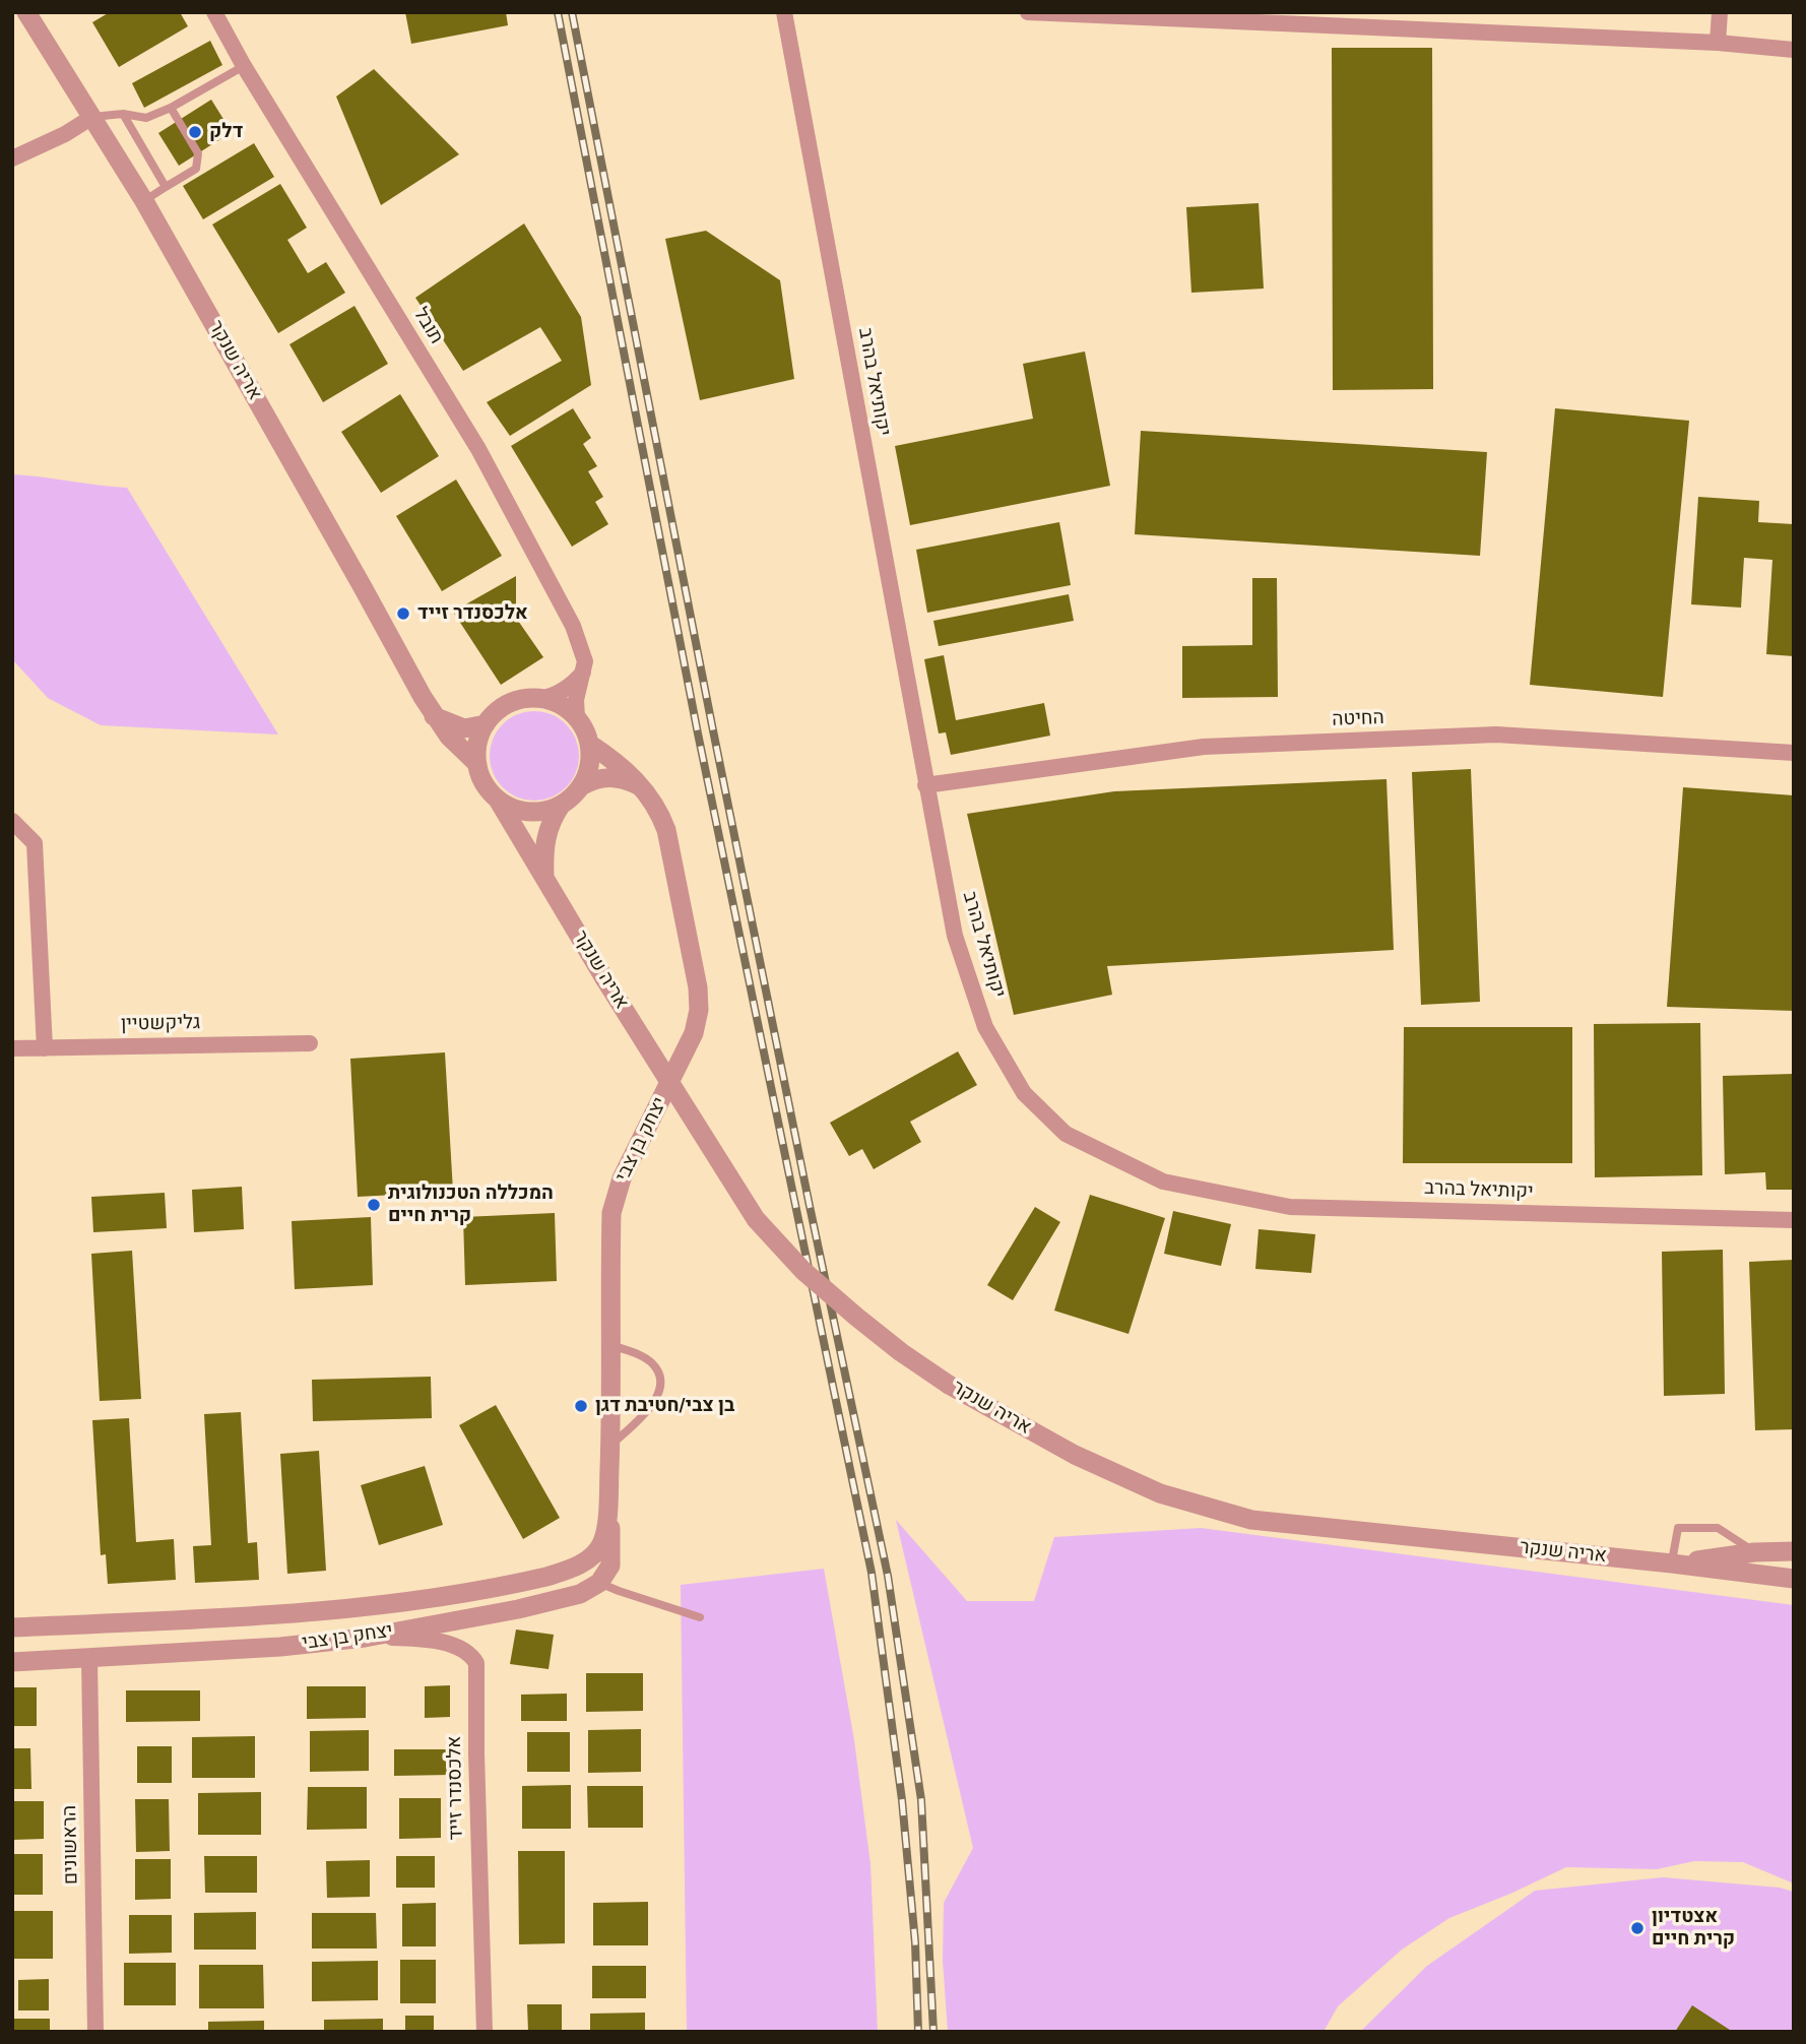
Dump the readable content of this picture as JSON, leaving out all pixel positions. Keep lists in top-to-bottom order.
{
  "streets": {
    "street": [
      "תובל",
      "אריה שנקר",
      "יקותיאל בהרב",
      "החיטה",
      "גליקשטיין",
      "יצחק בן צבי",
      "אלכסנדר זייד",
      "הראשונים"
    ]
  },
  "crossings": [
    ["תובל", "אריה שנקר"],
    ["תובל", "יצחק בן צבי"],
    ["אריה שנקר", "יצחק בן צבי"],
    ["יקותיאל בהרב", "החיטה"],
    ["יצחק בן צבי", "אלכסנדר זייד"],
    ["יצחק בן צבי", "הראשונים"]
  ],
  "places": [
    "דלק",
    "אלכסנדר זייד",
    "המכללה הטכנולוגית קרית חיים",
    "בן צבי/חטיבת דגן",
    "אצטדיון קרית חיים"
  ]
}
